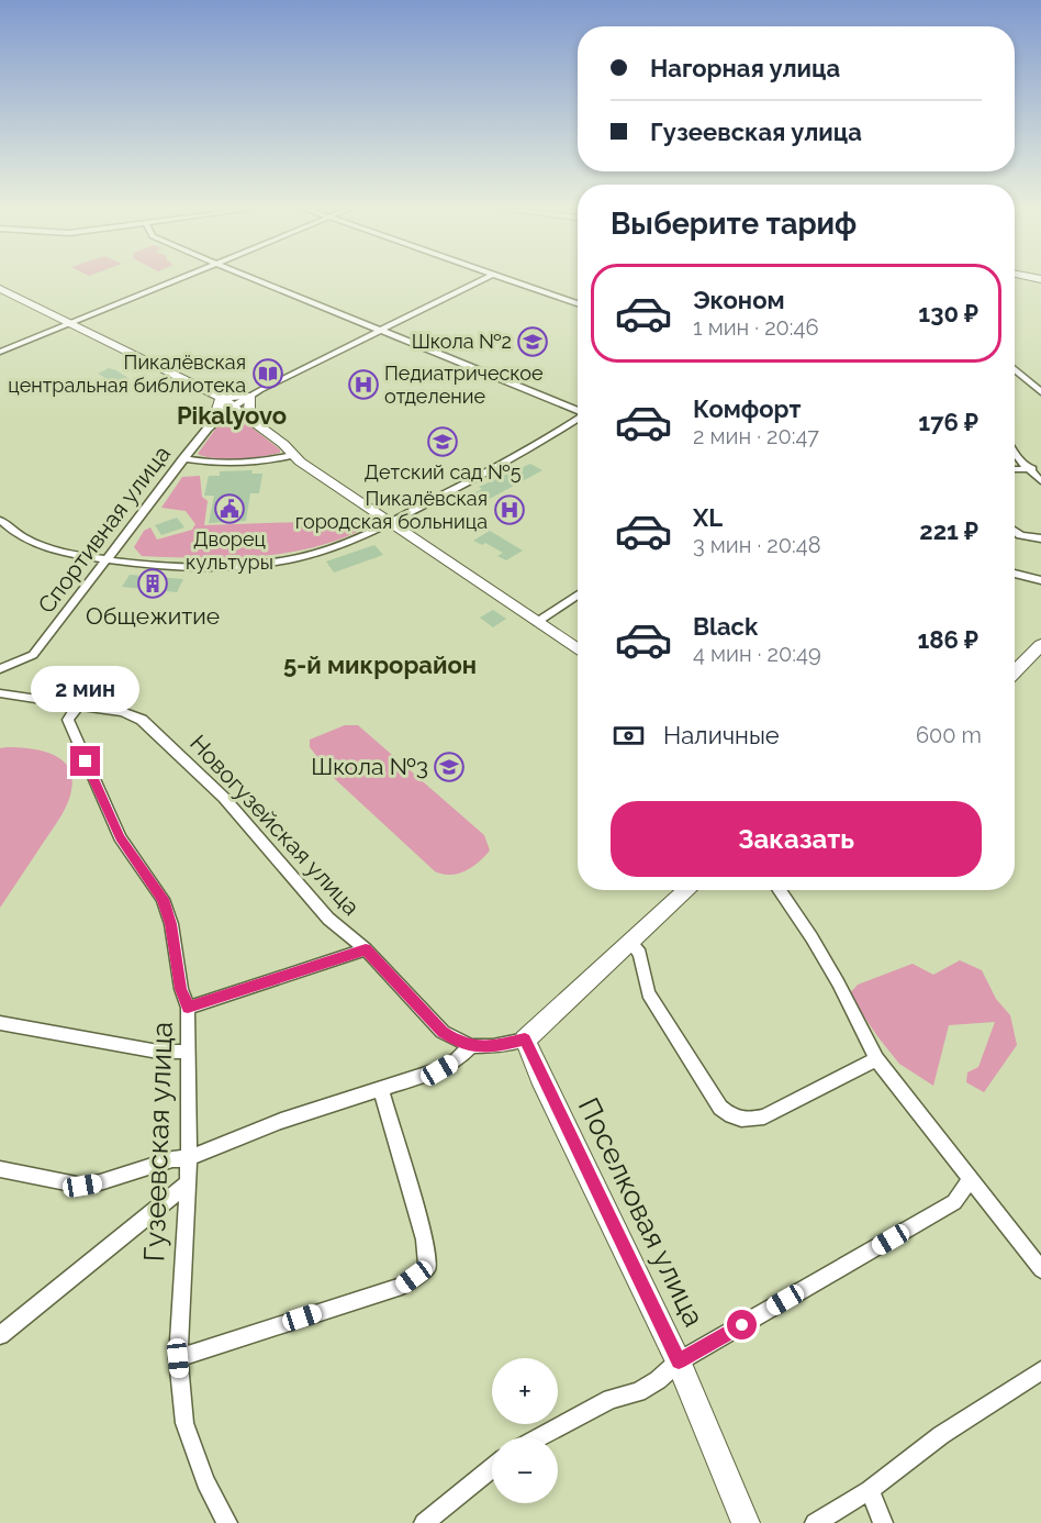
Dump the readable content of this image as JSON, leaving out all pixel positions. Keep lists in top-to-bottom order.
{
  "streets": {
    "street": [
      "Спортивная улица",
      "Новогузейская улица",
      "Гузеевская улица",
      "Поселковая улица"
    ]
  },
  "crossings": [
    ["Новогузейская улица", "Гузеевская улица"]
  ],
  "districts": ["Pikalyovo", "5-й микрорайон"],
  "places": {
    "school or university": ["Школа №2", "Детский сад №5", "Школа №3"],
    "library": ["Пикалёвская центральная библиотека"],
    "hospital": ["Педиатрическое отделение", "Пикалёвская городская больница"],
    "public building": ["Дворец культуры"],
    "building": ["Общежитие"]
  },
  "page": {
    "banner": ["Нагорная улица", "Гузеевская улица"],
    "heading": "Выберите тариф",
    "list": [
      {
        "name": "Эконом",
        "note": "1 мин · 20:46",
        "value": "130 ₽"
      },
      {
        "name": "Комфорт",
        "note": "2 мин · 20:47",
        "value": "176 ₽"
      },
      {
        "name": "XL",
        "note": "3 мин · 20:48",
        "value": "221 ₽"
      },
      {
        "name": "Black",
        "note": "4 мин · 20:49",
        "value": "186 ₽"
      }
    ],
    "bubble": "2 мин",
    "pay": ["Наличные", "600 m"],
    "buttons": "Заказать",
    "map_buttons": ["+", "−"]
  }
}
